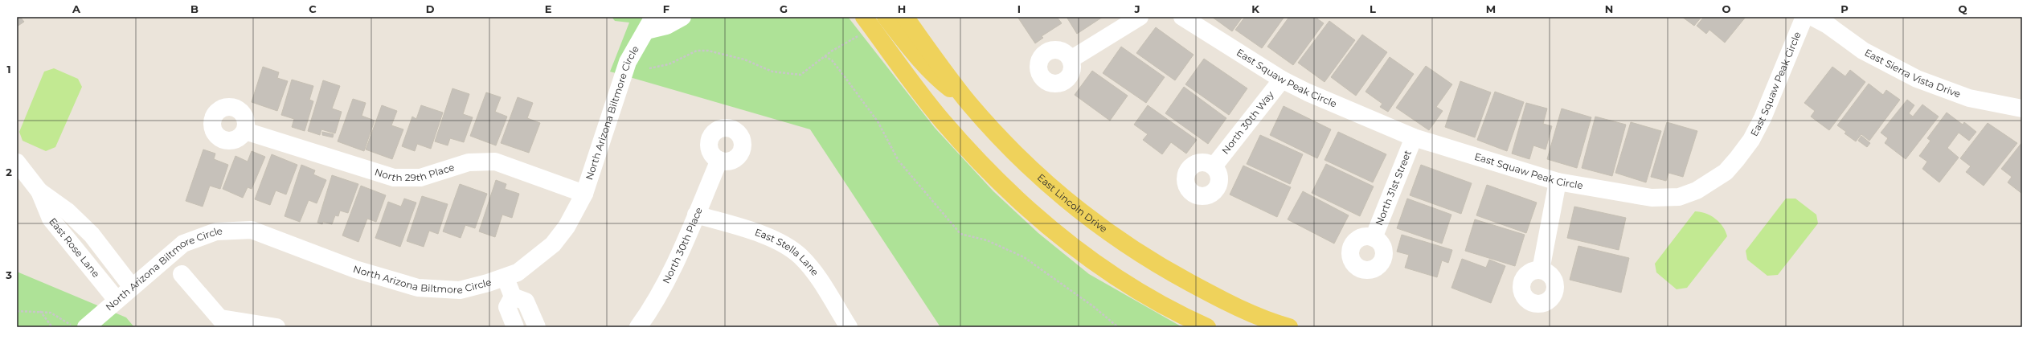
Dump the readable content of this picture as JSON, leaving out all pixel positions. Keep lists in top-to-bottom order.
{
  "streets": {
    "main road": ["East Lincoln Drive"],
    "street": [
      "East Sierra Vista Drive",
      "East Squaw Peak Circle",
      "North Arizona Biltmore Circle",
      "North 30th Way",
      "North 29th Place",
      "North 31st Street",
      "North 30th Place",
      "East Rose Lane",
      "East Stella Lane"
    ]
  },
  "crossings": [
    ["East Squaw Peak Circle", "North 30th Way"],
    ["East Squaw Peak Circle", "North 31st Street"],
    ["North Arizona Biltmore Circle", "North 29th Place"],
    ["North Arizona Biltmore Circle", "East Rose Lane"],
    ["North 30th Place", "East Stella Lane"]
  ],
  "grid": {
    "columns": [
      "A",
      "B",
      "C",
      "D",
      "E",
      "F",
      "G",
      "H",
      "I",
      "J",
      "K",
      "L",
      "M",
      "N",
      "O",
      "P",
      "Q"
    ],
    "rows": ["1", "2", "3"]
  }
}
